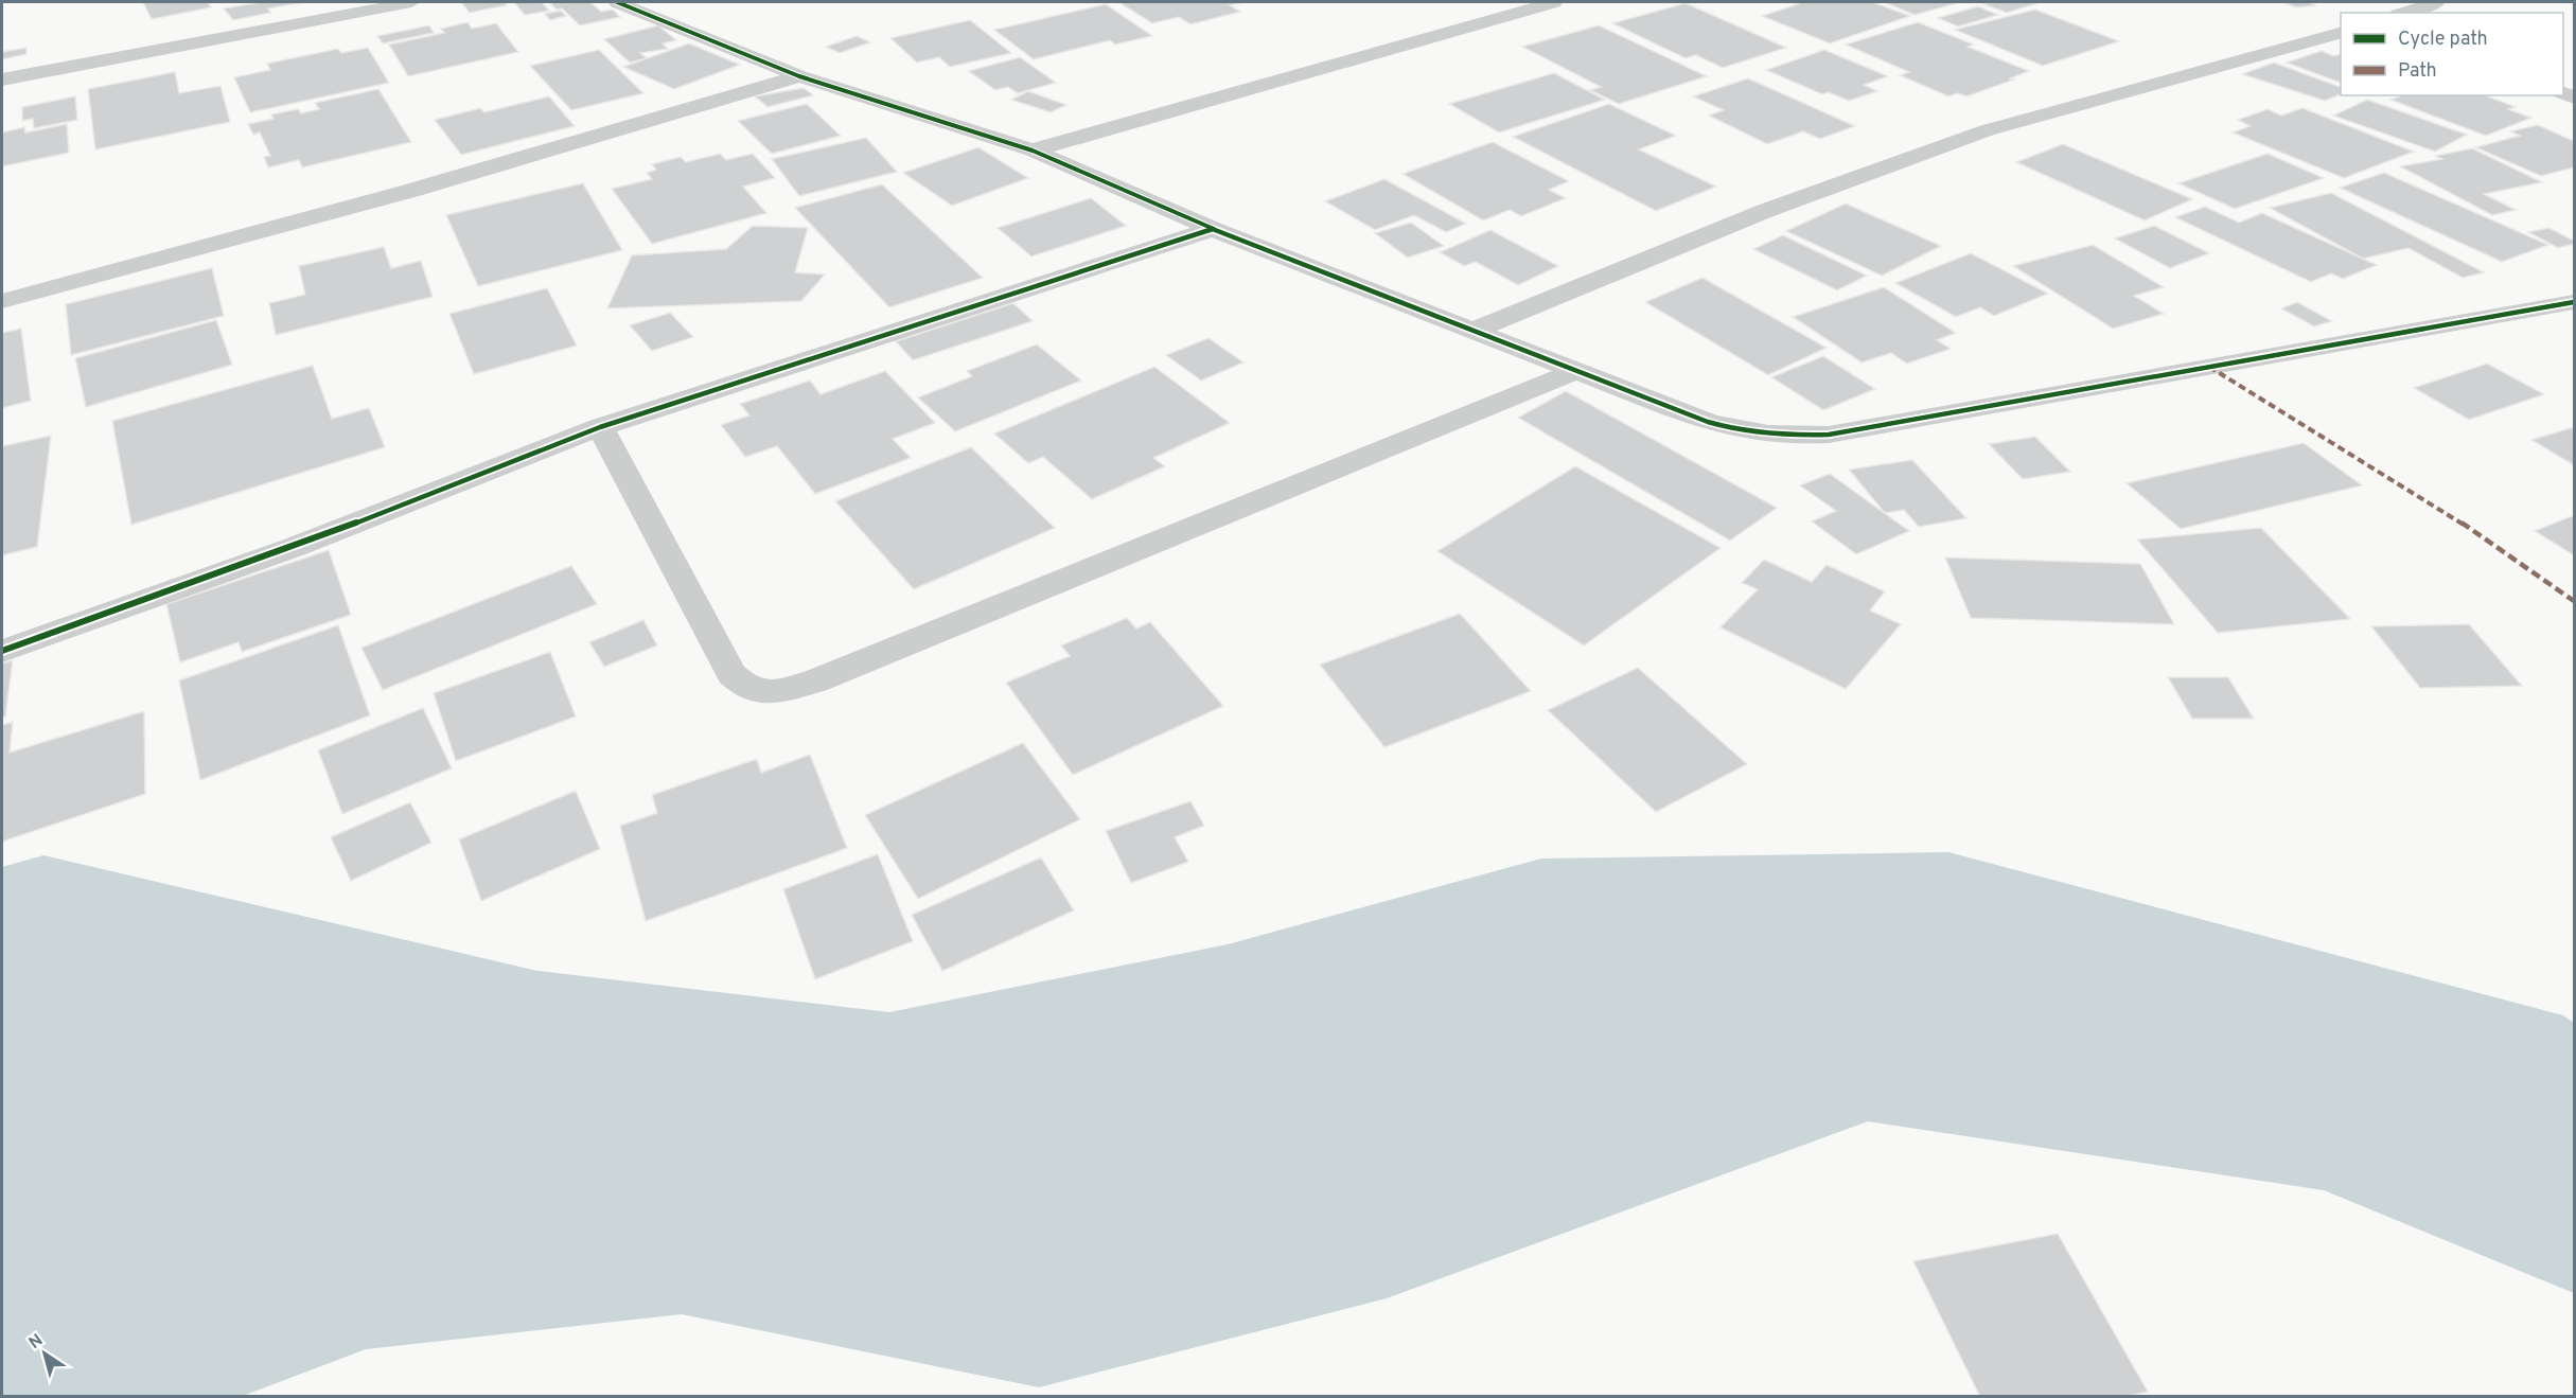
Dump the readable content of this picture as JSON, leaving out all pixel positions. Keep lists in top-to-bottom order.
{
  "legend": ["Cycle path", "Path"],
  "north": "top left"
}
